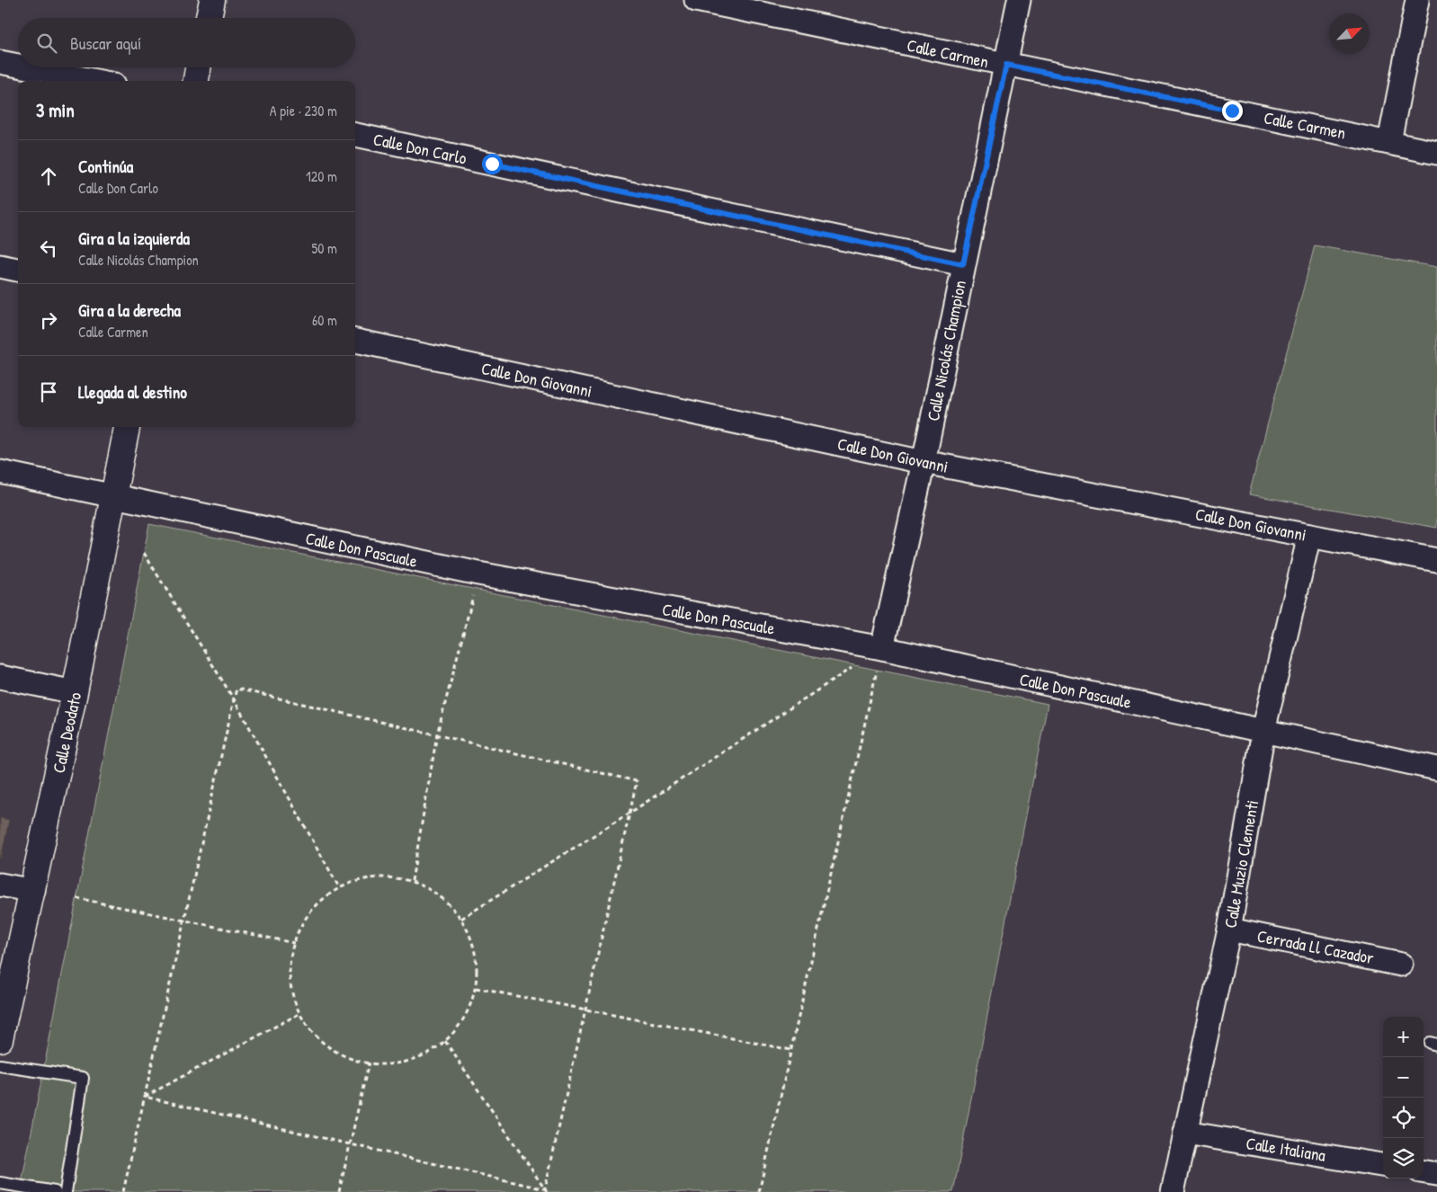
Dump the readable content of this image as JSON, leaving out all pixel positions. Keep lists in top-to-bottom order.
{
  "streets": {
    "street": [
      "Calle Carmen",
      "Calle Don Carlo",
      "Calle Nicolás Champion",
      "Calle Don Giovanni",
      "Calle Don Pascuale",
      "Calle Deodato",
      "Calle Muzio Clementi",
      "Cerrada Ll Cazador",
      "Calle Italiana"
    ]
  },
  "crossings": [
    ["Calle Carmen", "Calle Nicolás Champion"],
    ["Calle Don Carlo", "Calle Nicolás Champion"],
    ["Calle Nicolás Champion", "Calle Don Giovanni"],
    ["Calle Nicolás Champion", "Calle Don Pascuale"],
    ["Calle Don Giovanni", "Calle Muzio Clementi"],
    ["Calle Don Pascuale", "Calle Deodato"],
    ["Calle Don Pascuale", "Calle Muzio Clementi"],
    ["Calle Muzio Clementi", "Cerrada Ll Cazador"],
    ["Calle Muzio Clementi", "Calle Italiana"]
  ],
  "north": "top right",
  "page": {
    "search": "Buscar aquí",
    "heading": ["3 min", "A pie · 230 m"],
    "list": [
      ["Continúa", "Calle Don Carlo", "120 m"],
      ["Gira a la izquierda", "Calle Nicolás Champion", "50 m"],
      ["Gira a la derecha", "Calle Carmen", "60 m"],
      "Llegada al destino"
    ],
    "map_buttons": ["+", "−"]
  }
}
